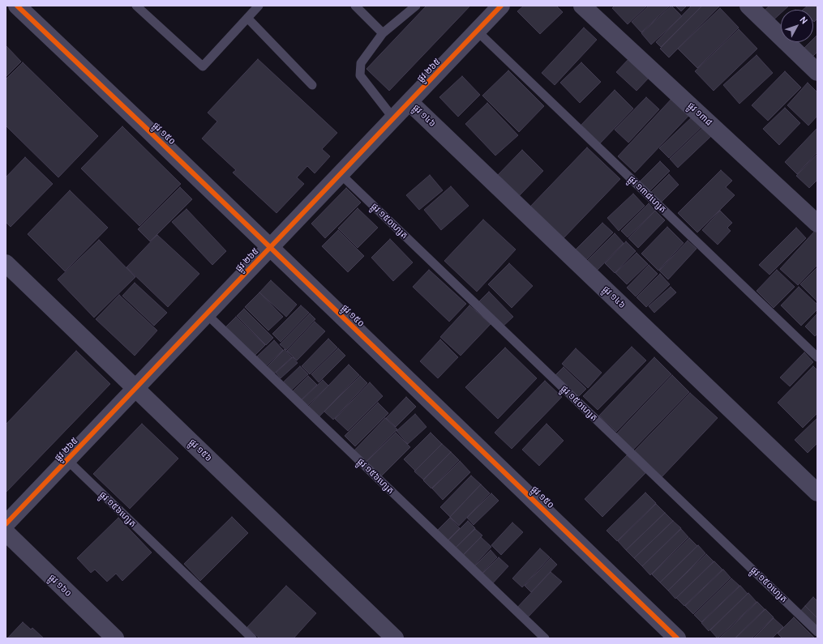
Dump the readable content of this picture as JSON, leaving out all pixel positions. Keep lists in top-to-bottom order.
{
  "streets": {
    "street": [
      "ផ្លូវ ២៦៥",
      "ផ្លូវ ១៣៨",
      "ផ្លូវ ១៤៦",
      "ផ្លូវ ១៥០",
      "ផ្លូវ ១៥៦",
      "ផ្លូវ ១៦០"
    ],
    "lane": ["ផ្លូវ ១៣៨ហ្សេត", "ផ្លូវ ១៥០ហ្សេត", "ផ្លូវ ១៥៦ហ្សេត"]
  },
  "crossings": [
    ["ផ្លូវ ២៦៥", "ផ្លូវ ១៤៦"],
    ["ផ្លូវ ២៦៥", "ផ្លូវ ១៥០"],
    ["ផ្លូវ ២៦៥", "ផ្លូវ ១៣៨ហ្សេត"],
    ["ផ្លូវ ២៦៥", "ផ្លូវ ១៥០ហ្សេត"],
    ["ផ្លូវ ២៦៥", "ផ្លូវ ១៥៦"],
    ["ផ្លូវ ២៦៥", "ផ្លូវ ១៥៦ហ្សេត"]
  ],
  "north": "top right"
}
